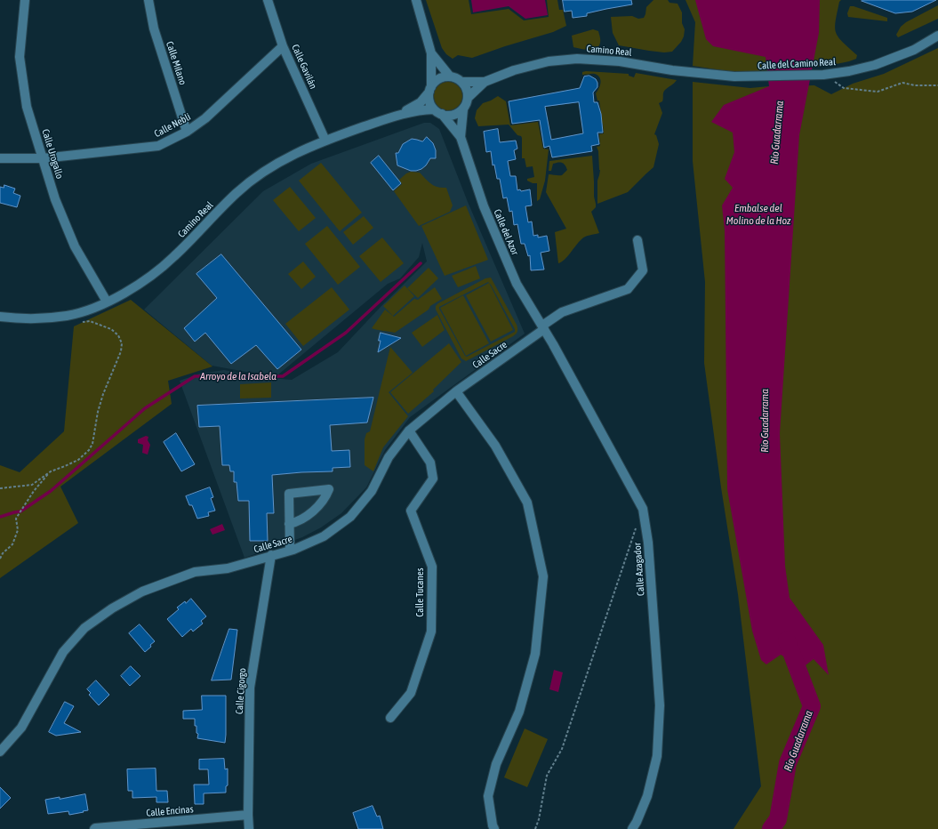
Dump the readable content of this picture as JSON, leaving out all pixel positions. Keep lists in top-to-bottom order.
{
  "streets": {
    "street": [
      "Camino Real",
      "Calle Milano",
      "Calle del Camino Real",
      "Calle Gavilán",
      "Calle Nebli",
      "Calle Urogallo",
      "Calle del Azor",
      "Calle Sacre",
      "Calle Azagador",
      "Calle Tucanes",
      "Calle Cigorgo",
      "Calle Encinas"
    ]
  },
  "crossings": [
    ["Camino Real", "Calle del Camino Real"],
    ["Camino Real", "Calle Gavilán"],
    ["Camino Real", "Calle Urogallo"],
    ["Camino Real", "Calle del Azor"],
    ["Calle Milano", "Calle Nebli"],
    ["Calle Gavilán", "Calle Nebli"],
    ["Calle Nebli", "Calle Urogallo"],
    ["Calle del Azor", "Calle Sacre"],
    ["Calle del Azor", "Calle Azagador"],
    ["Calle Sacre", "Calle Azagador"],
    ["Calle Sacre", "Calle Tucanes"],
    ["Calle Sacre", "Calle Cigorgo"],
    ["Calle Cigorgo", "Calle Encinas"]
  ],
  "water": ["Río Guadarrama", "Embalse del Molino de la Hoz", "Arroyo de la Isabela"]
}
